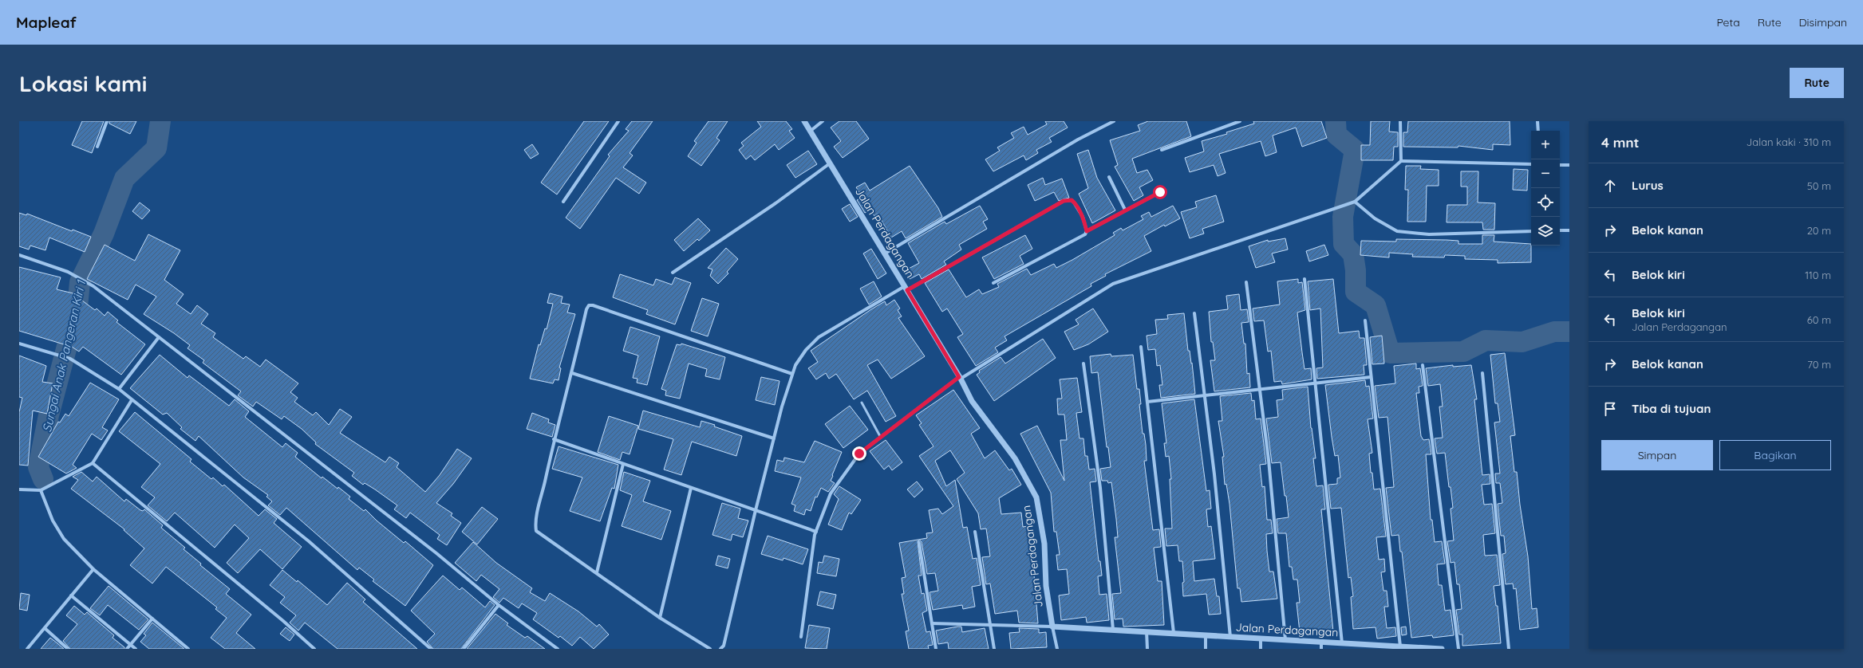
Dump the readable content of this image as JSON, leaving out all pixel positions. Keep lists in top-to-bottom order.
{
  "streets": {
    "street": ["Jalan Perdagangan"]
  },
  "water": ["Sungai Anak Pangeran Kiri 1"],
  "page": {
    "header": "Mapleaf",
    "nav": ["Peta", "Rute", "Disimpan"],
    "buttons": [
      "Rute",
      ["Simpan", "Bagikan"]
    ],
    "title": "Lokasi kami",
    "heading": ["4 mnt", "Jalan kaki · 310 m"],
    "map_buttons": ["+", "−"],
    "list": [
      ["Lurus", "50 m"],
      ["Belok kanan", "20 m"],
      ["Belok kiri", "110 m"],
      ["Belok kiri", "Jalan Perdagangan", "60 m"],
      ["Belok kanan", "70 m"],
      "Tiba di tujuan"
    ]
  }
}
